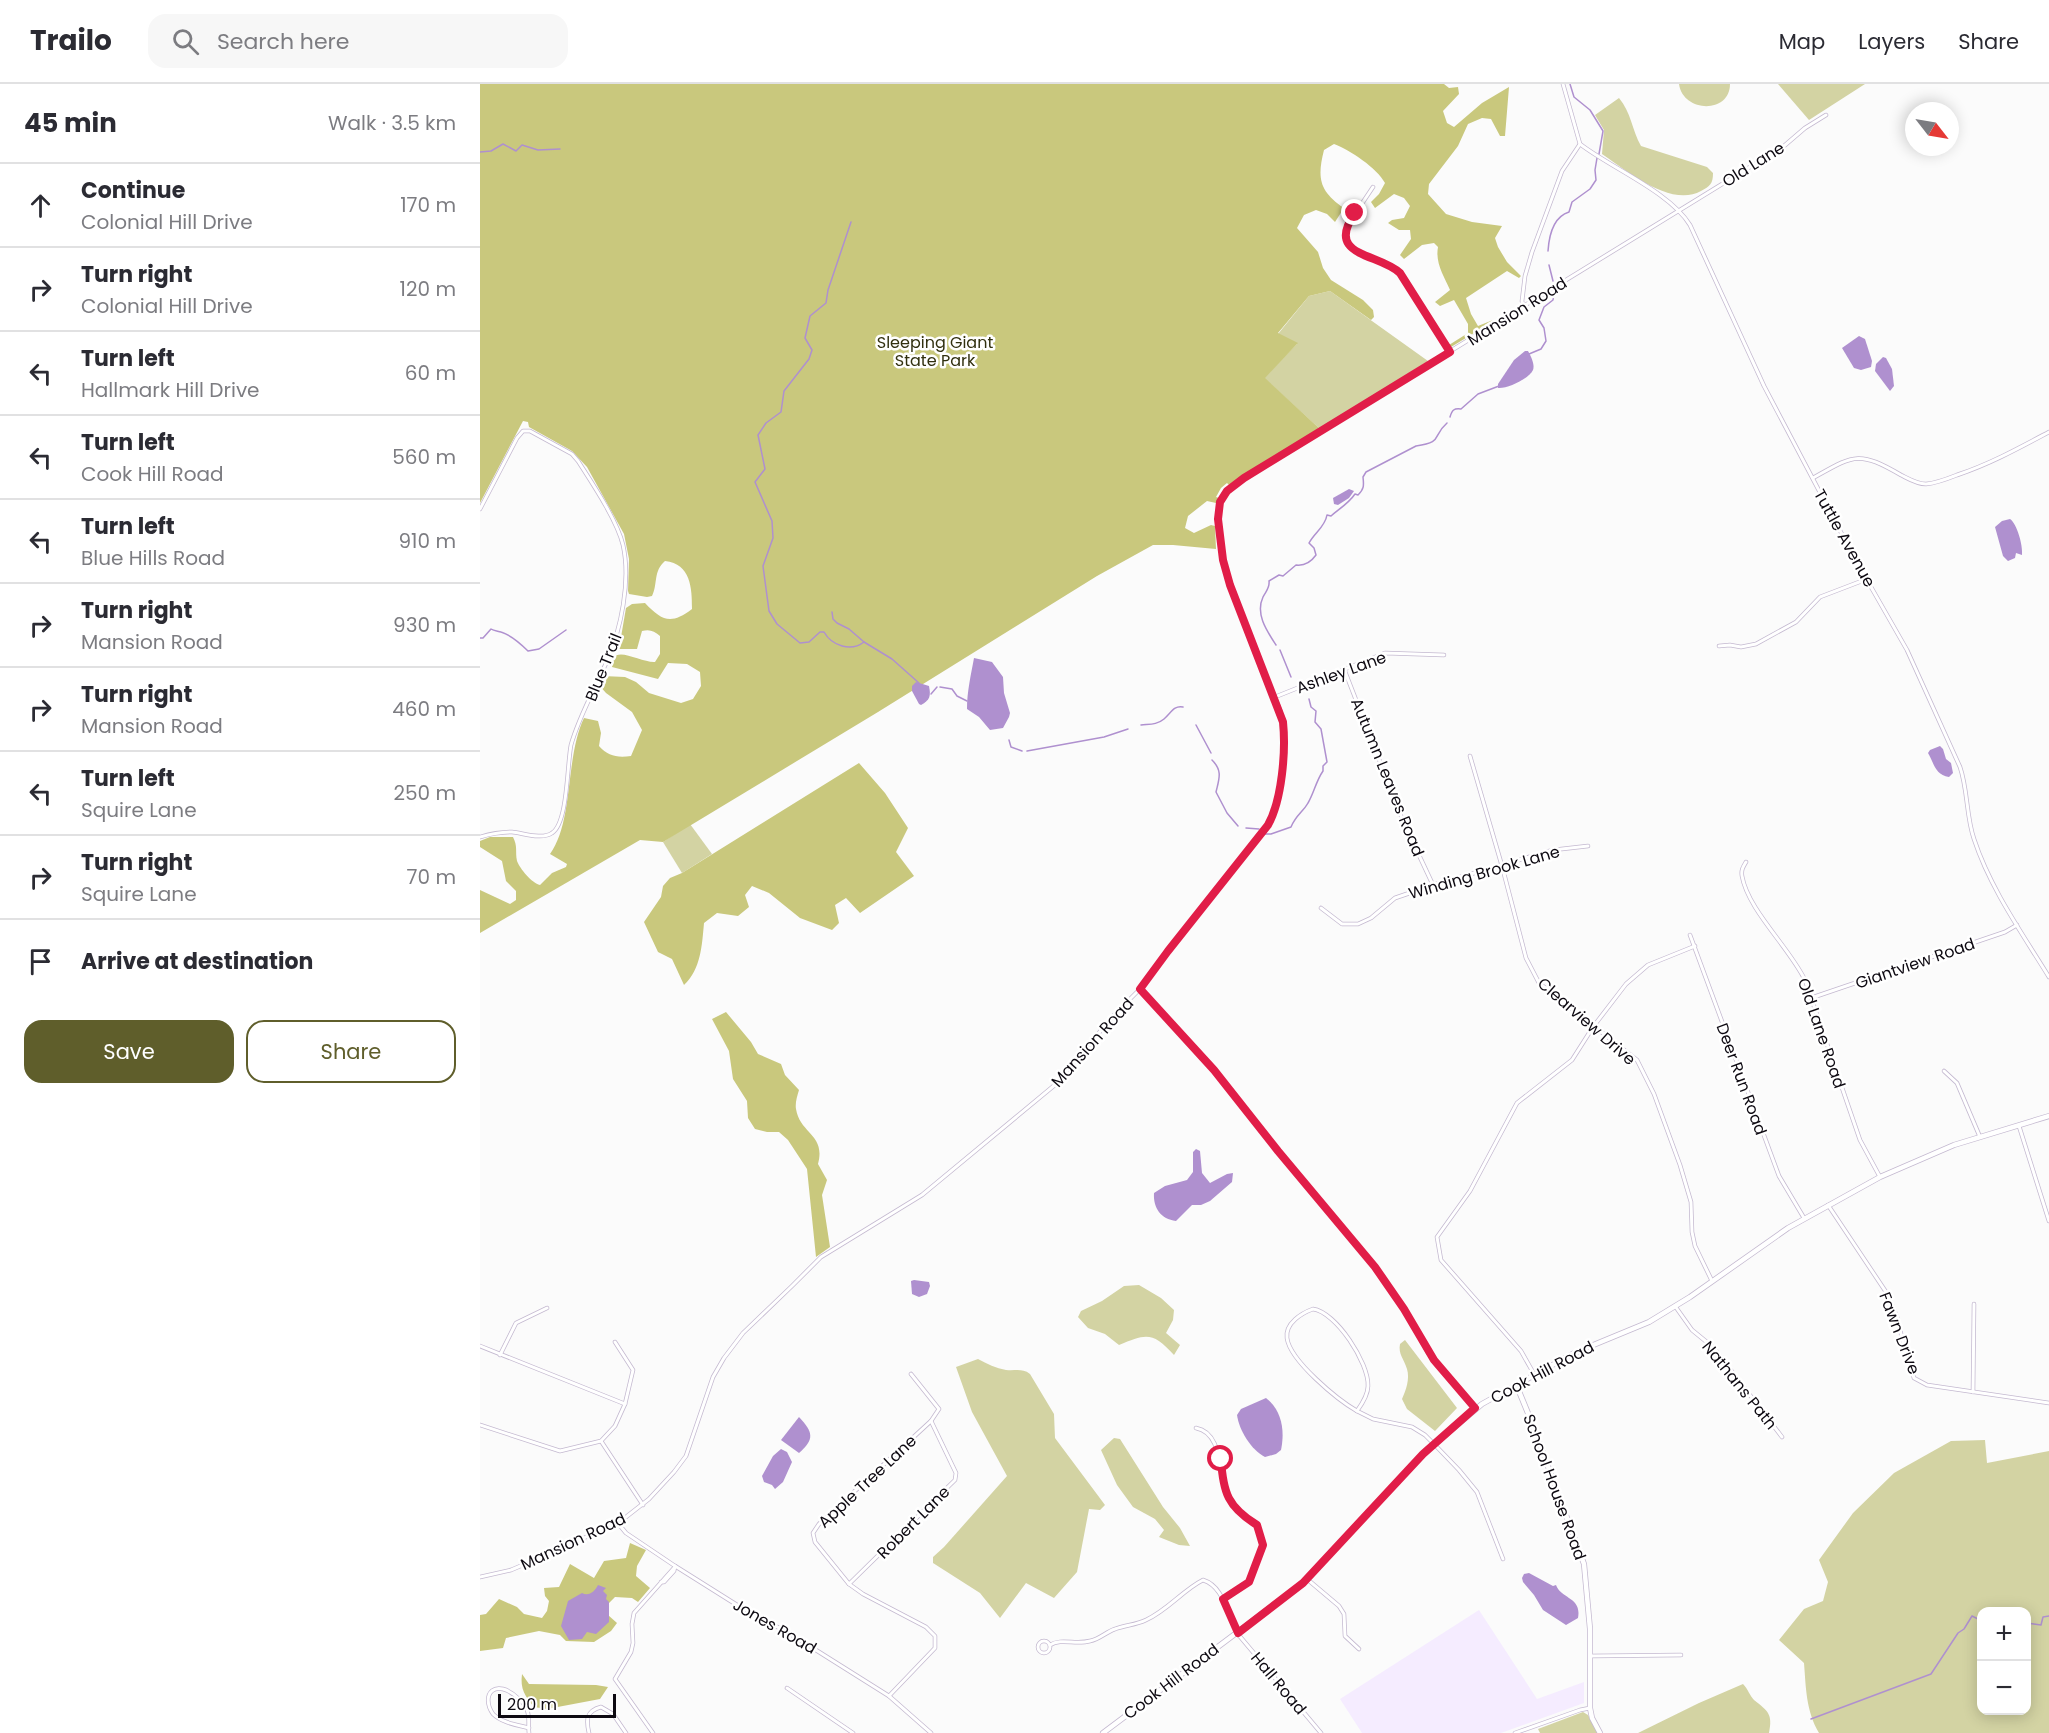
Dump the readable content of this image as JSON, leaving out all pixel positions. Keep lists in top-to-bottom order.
{
  "streets": {
    "street": [
      "Old Lane",
      "Mansion Road",
      "Tuttle Avenue",
      "Blue Trail",
      "Ashley Lane",
      "Autumn Leaves Road",
      "Winding Brook Lane",
      "Giantview Road",
      "Clearview Drive",
      "Old Lane Road",
      "Deer Run Road",
      "Fawn Drive",
      "Cook Hill Road",
      "Nathans Path",
      "Apple Tree Lane",
      "School House Road",
      "Robert Lane",
      "Jones Road",
      "Hall Road"
    ]
  },
  "crossings": [
    ["Old Lane", "Mansion Road"],
    ["Old Lane", "Tuttle Avenue"],
    ["Mansion Road", "Tuttle Avenue"],
    ["Mansion Road", "Ashley Lane"],
    ["Mansion Road", "Jones Road"],
    ["Tuttle Avenue", "Giantview Road"],
    ["Ashley Lane", "Autumn Leaves Road"],
    ["Autumn Leaves Road", "Winding Brook Lane"],
    ["Winding Brook Lane", "Clearview Drive"],
    ["Giantview Road", "Old Lane Road"],
    ["Clearview Drive", "Cook Hill Road"],
    ["Old Lane Road", "Cook Hill Road"],
    ["Deer Run Road", "Cook Hill Road"],
    ["Fawn Drive", "Cook Hill Road"],
    ["Cook Hill Road", "Nathans Path"],
    ["Cook Hill Road", "School House Road"],
    ["Cook Hill Road", "Hall Road"],
    ["Apple Tree Lane", "Robert Lane"],
    ["Apple Tree Lane", "Jones Road"]
  ],
  "parks": ["Sleeping Giant State Park"],
  "scale_bar": "200 m",
  "north": "bottom right",
  "page": {
    "header": "Trailo",
    "search": "Search here",
    "nav": ["Map", "Layers", "Share"],
    "heading": ["45 min", "Walk · 3.5 km"],
    "list": [
      ["Continue", "Colonial Hill Drive", "170 m"],
      ["Turn right", "Colonial Hill Drive", "120 m"],
      ["Turn left", "Hallmark Hill Drive", "60 m"],
      ["Turn left", "Cook Hill Road", "560 m"],
      ["Turn left", "Blue Hills Road", "910 m"],
      ["Turn right", "Mansion Road", "930 m"],
      ["Turn right", "Mansion Road", "460 m"],
      ["Turn left", "Squire Lane", "250 m"],
      ["Turn right", "Squire Lane", "70 m"],
      "Arrive at destination"
    ],
    "buttons": ["Save", "Share"],
    "map_buttons": ["+", "−"],
    "scale": "200 m"
  }
}
